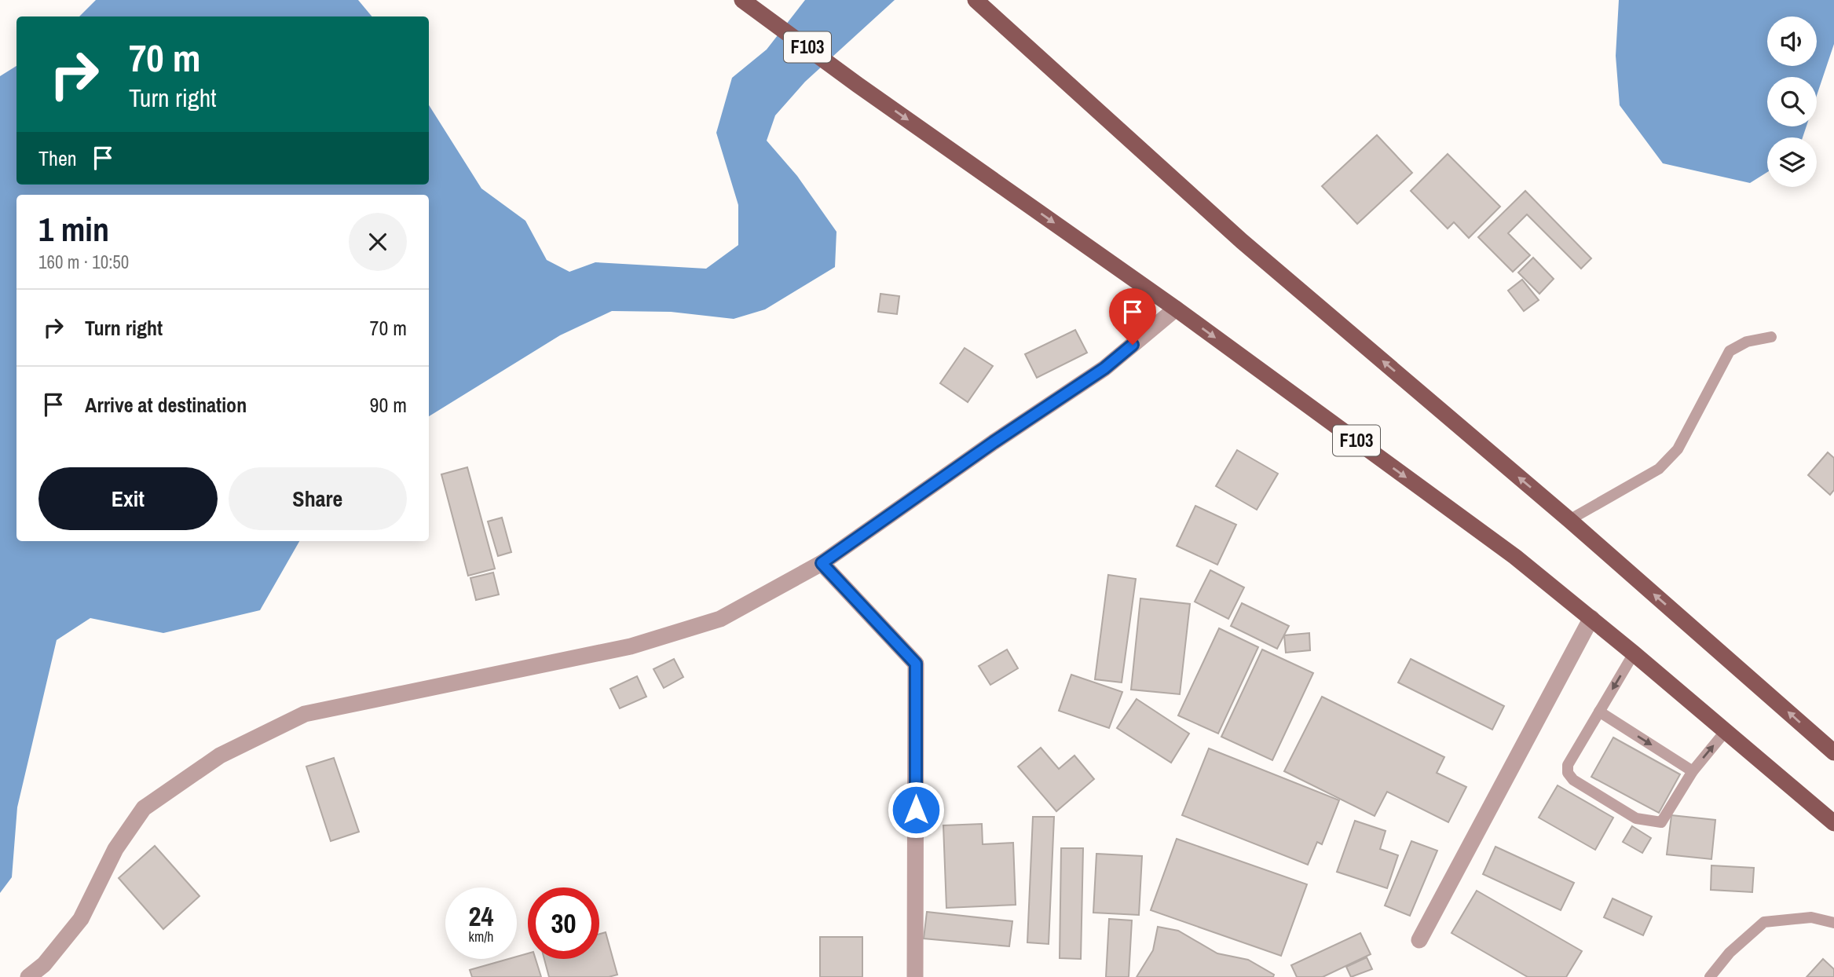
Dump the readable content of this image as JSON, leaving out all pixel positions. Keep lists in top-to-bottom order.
{
  "streets": {
    "main road": ["F103"]
  },
  "page": {
    "turn": ["70 m", "Turn right"],
    "then": "Then",
    "heading": ["1 min", "160 m · 10:50"],
    "list": [
      {
        "name": "Turn right",
        "value": "70 m"
      },
      {
        "name": "Arrive at destination",
        "value": "90 m"
      }
    ],
    "buttons": ["Exit", "Share"],
    "speed": "24 km/h",
    "limit": "30"
  }
}
